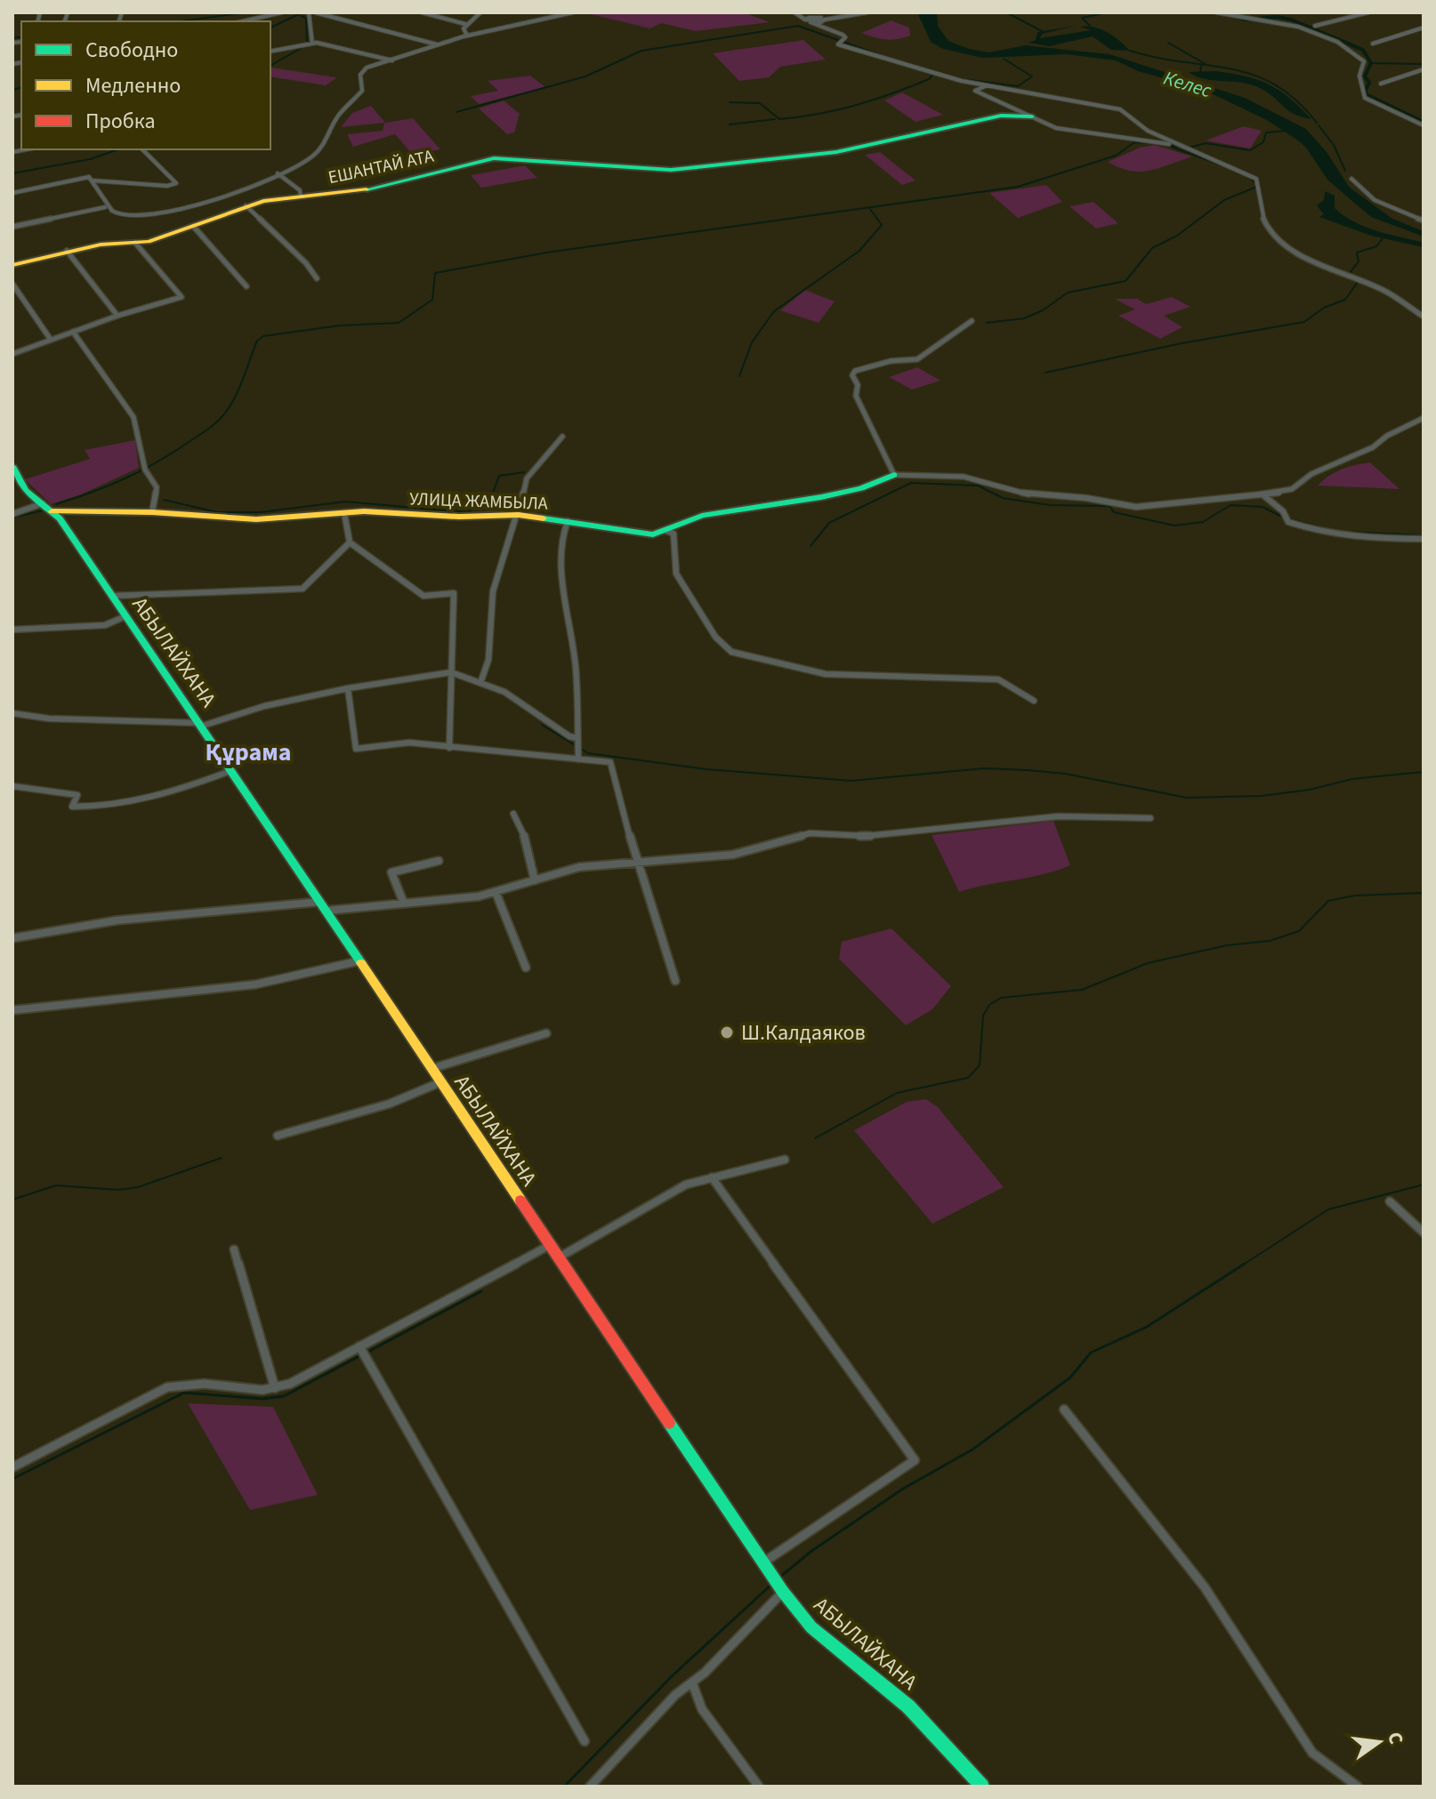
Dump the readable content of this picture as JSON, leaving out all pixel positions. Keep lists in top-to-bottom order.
{
  "streets": {
    "street": ["ЕШАНТАЙ АТА", "УЛИЦА ЖАМБЫЛА", "АБЫЛАЙХАНА"]
  },
  "crossings": [
    ["УЛИЦА ЖАМБЫЛА", "АБЫЛАЙХАНА"]
  ],
  "districts": ["Құрама"],
  "water": ["Келес"],
  "places": ["Ш.Калдаяков"],
  "legend": ["Свободно", "Медленно", "Пробка"],
  "north": "right"
}
